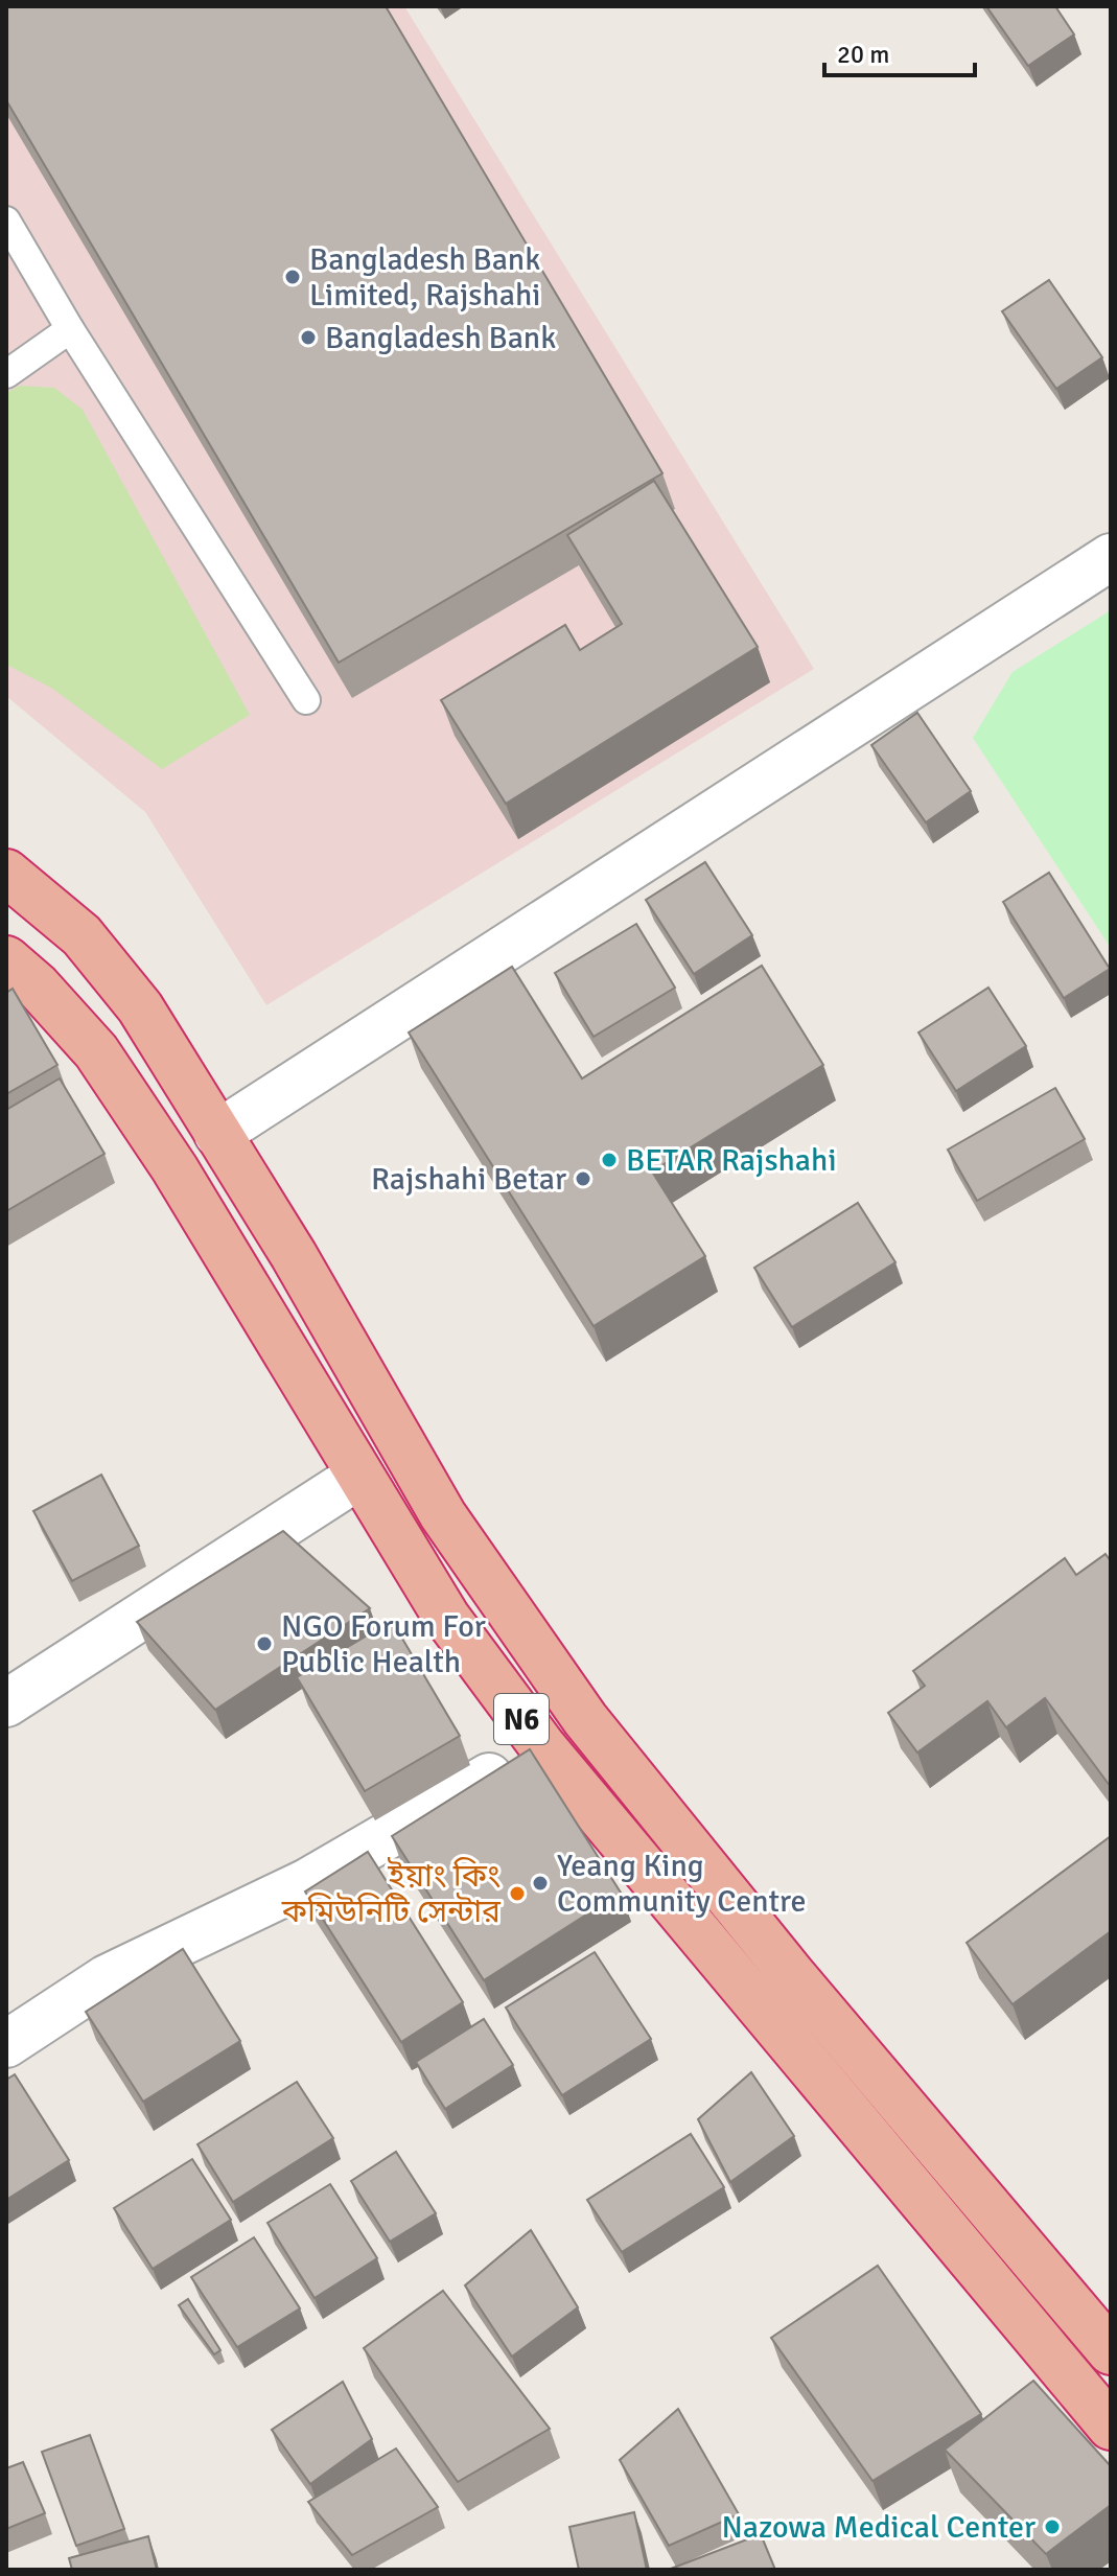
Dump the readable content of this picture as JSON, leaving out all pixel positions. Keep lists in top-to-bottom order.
{
  "streets": {
    "highway": ["N6"]
  },
  "places": [
    "Bangladesh Bank Limited, Rajshahi",
    "Bangladesh Bank",
    "BETAR Rajshahi",
    "Rajshahi Betar",
    "NGO Forum For Public Health",
    "Yeang King Community Centre",
    "ইয়াং কিং কমিউনিটি সেন্টার",
    "Nazowa Medical Center"
  ],
  "scale_bar": "20 m"
}
